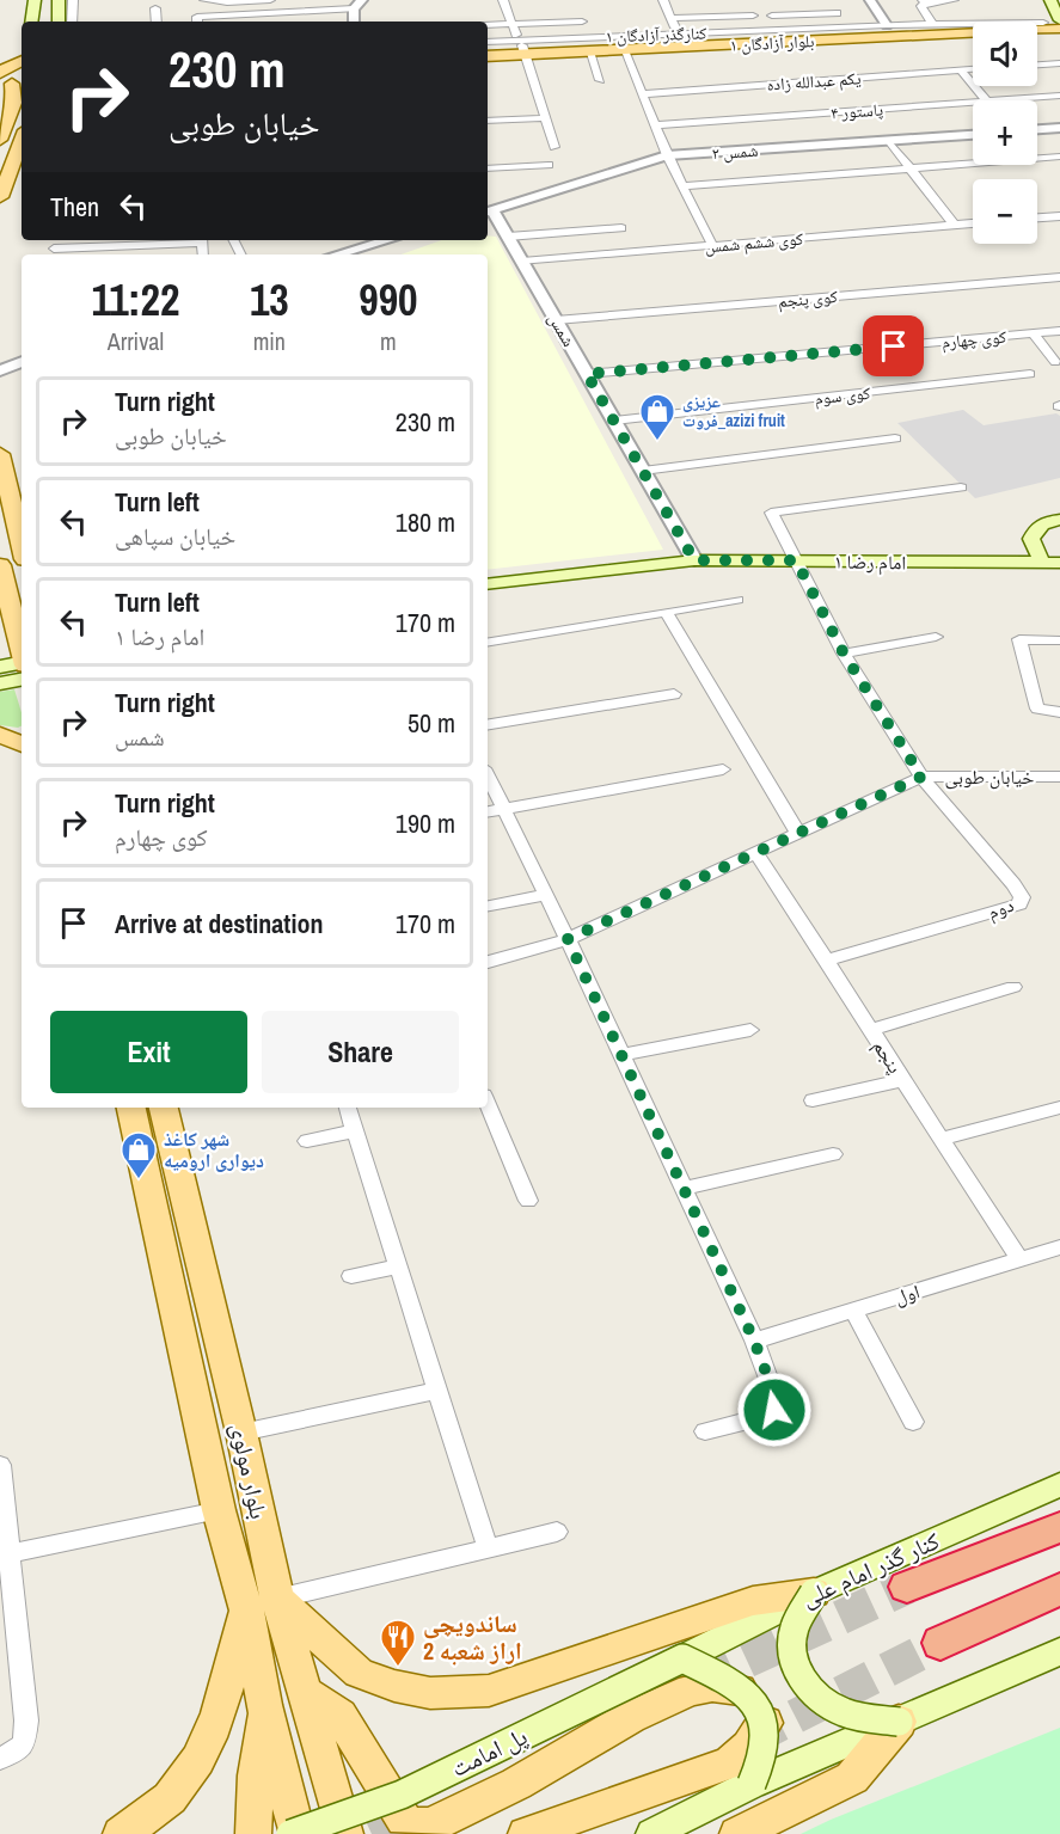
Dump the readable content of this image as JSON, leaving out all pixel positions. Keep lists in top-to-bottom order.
{
  "streets": {
    "main road": [
      "بلوار آزادگان ۱",
      "امام رضا ۱",
      "بلوار مولوی",
      "کنار گذر امام علی",
      "پل امامت"
    ],
    "street": [
      "کنارگذر آزادگان ۱",
      "یکم عبدالله زاده",
      "پاستور ۴",
      "شمس ۲",
      "کوی ششم شمس",
      "کوی پنجم",
      "شمس",
      "کوی چهارم",
      "کوی سوم",
      "خیابان طوبی",
      "دوم",
      "پنجم",
      "اول"
    ]
  },
  "crossings": [
    ["کنارگذر آزادگان ۱", "بلوار آزادگان ۱"],
    ["شمس ۲", "شمس"],
    ["کوی ششم شمس", "شمس"],
    ["کوی پنجم", "شمس"],
    ["شمس", "کوی چهارم"],
    ["شمس", "کوی سوم"],
    ["شمس", "امام رضا ۱"],
    ["خیابان طوبی", "دوم"],
    ["خیابان طوبی", "پنجم"],
    ["دوم", "پنجم"],
    ["پنجم", "اول"],
    ["کنار گذر امام علی", "پل امامت"]
  ],
  "places": {
    "shop": ["عزیزی فروت_azizi fruit", "شهر کاغذ دیواری ارومیه"],
    "restaurant": ["ساندویچی اراز شعبه 2"]
  },
  "page": {
    "map_buttons": ["+", "−"],
    "turn": ["230 m", "خیابان طوبی"],
    "then": "Then",
    "eta": [
      "11:22",
      "Arrival",
      "13",
      "min",
      "990",
      "m"
    ],
    "list": [
      {
        "name": "Turn right",
        "note": "خیابان طوبی",
        "value": "230 m"
      },
      {
        "name": "Turn left",
        "note": "خیابان سپاهی",
        "value": "180 m"
      },
      {
        "name": "Turn left",
        "note": "امام رضا ۱",
        "value": "170 m"
      },
      {
        "name": "Turn right",
        "note": "شمس",
        "value": "50 m"
      },
      {
        "name": "Turn right",
        "note": "کوی چهارم",
        "value": "190 m"
      },
      {
        "name": "Arrive at destination",
        "value": "170 m"
      }
    ],
    "buttons": ["Exit", "Share"]
  }
}
